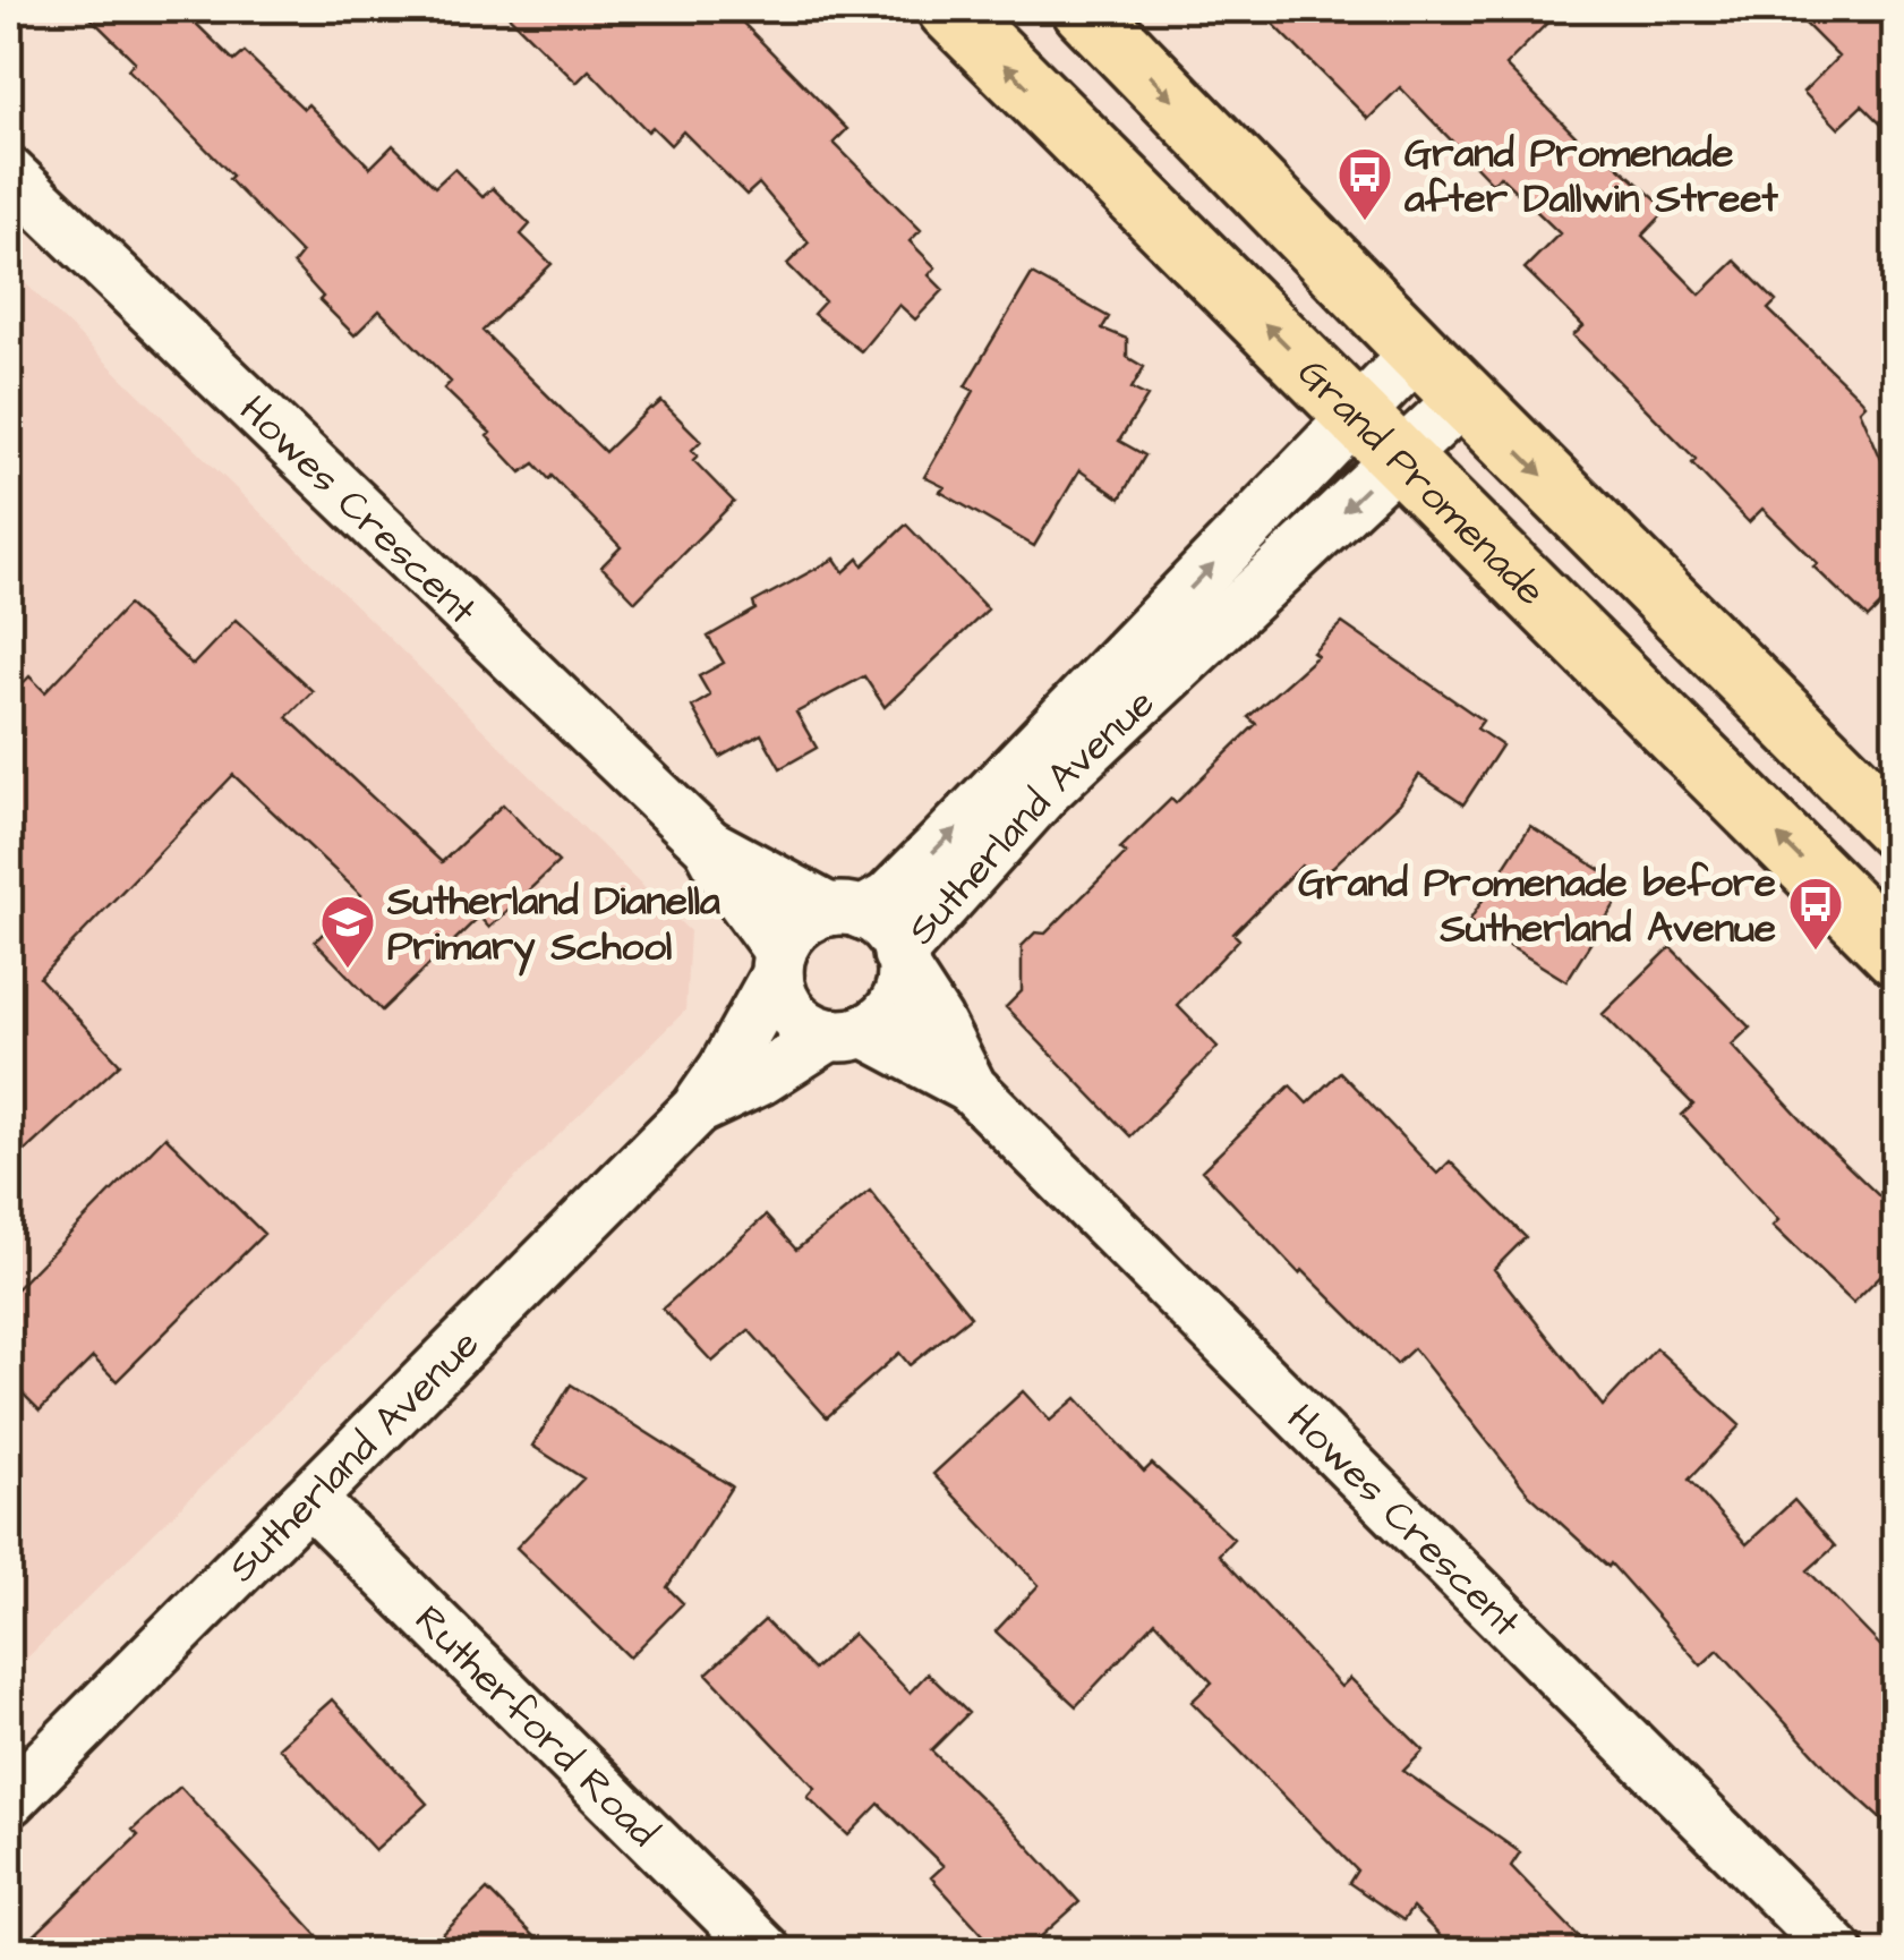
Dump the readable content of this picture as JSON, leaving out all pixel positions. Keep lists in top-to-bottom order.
{
  "streets": {
    "main road": ["Grand Promenade"],
    "street": ["Howes Crescent", "Sutherland Avenue", "Rutherford Road"]
  },
  "crossings": [
    ["Grand Promenade", "Sutherland Avenue"],
    ["Howes Crescent", "Sutherland Avenue"],
    ["Sutherland Avenue", "Rutherford Road"]
  ],
  "places": {
    "bus stop": ["Grand Promenade after Dallwin Street", "Grand Promenade before Sutherland Avenue"],
    "school or university": ["Sutherland Dianella Primary School"]
  }
}
